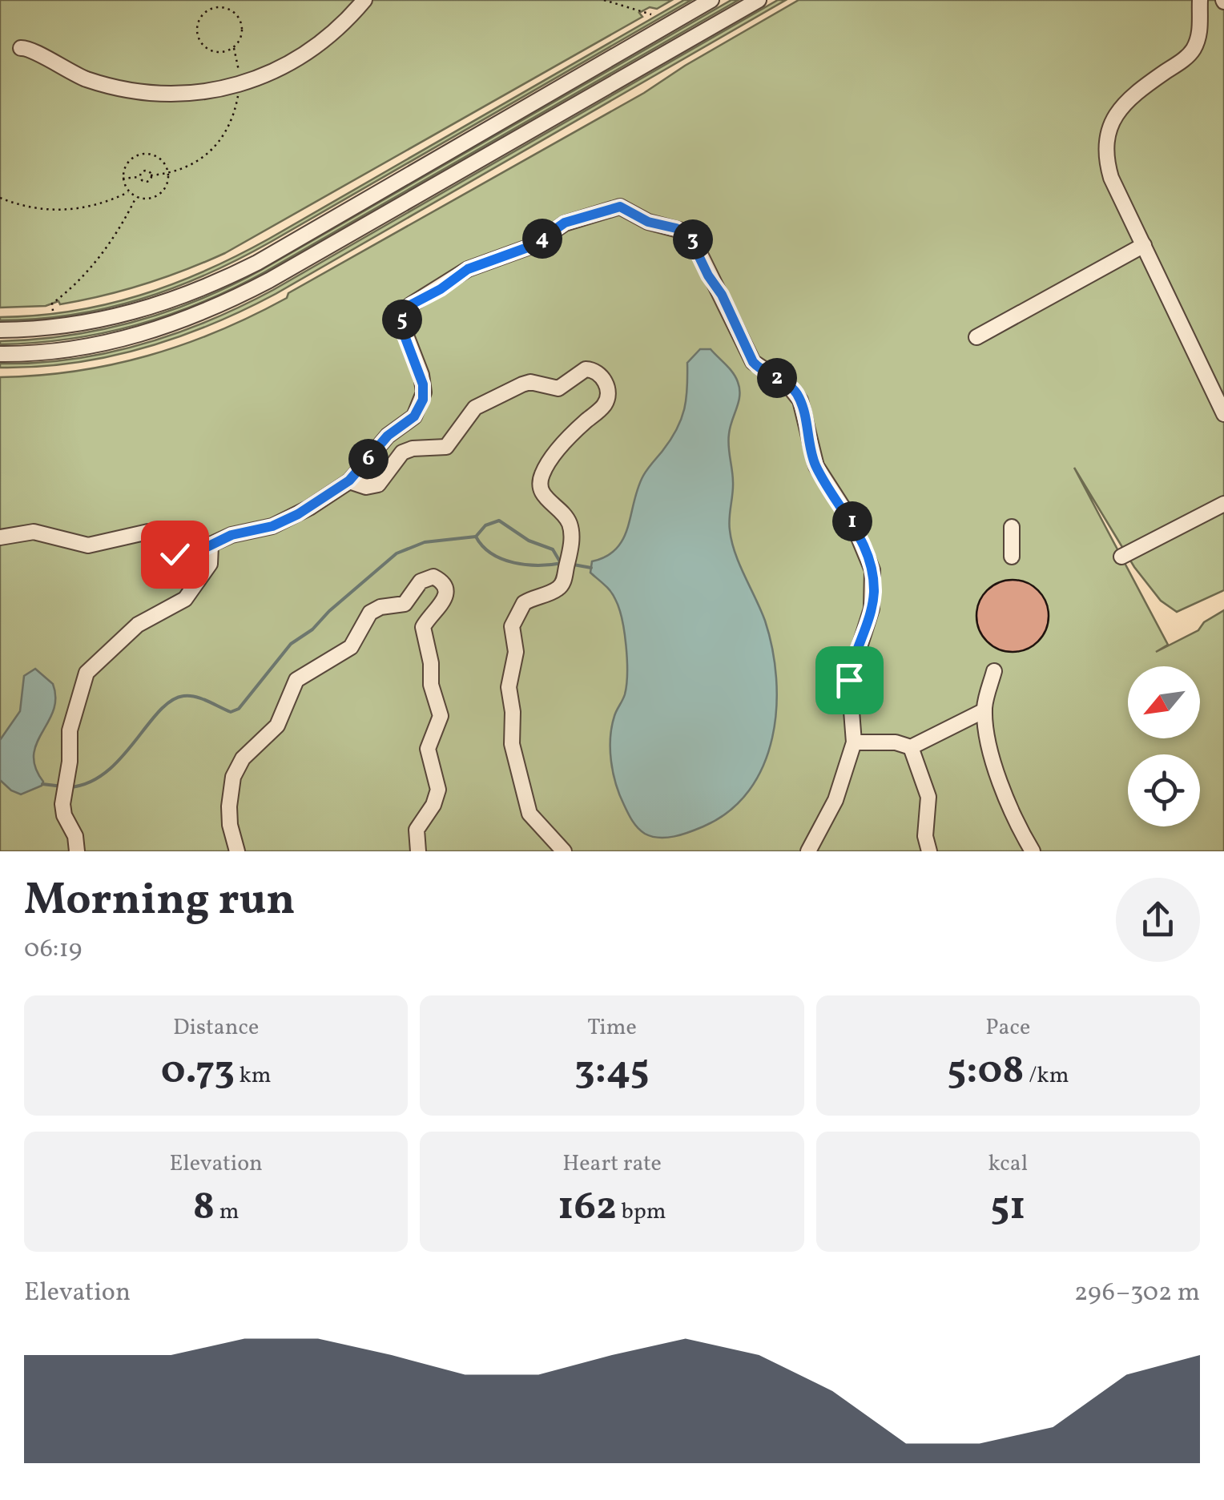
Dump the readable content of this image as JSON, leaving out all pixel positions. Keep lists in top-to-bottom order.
{
  "north": "bottom left",
  "page": {
    "pins": [
      "4",
      "3",
      "5",
      "2",
      "6",
      "1"
    ],
    "heading": ["Morning run", "06:19"],
    "stats": [
      ["Distance", "0.73 km"],
      ["Time", "3:45"],
      ["Pace", "5:08 /km"],
      ["Elevation", "8 m"],
      ["Heart rate", "162 bpm"],
      ["kcal", "51"]
    ],
    "chart": ["Elevation", "296–302 m"]
  }
}
